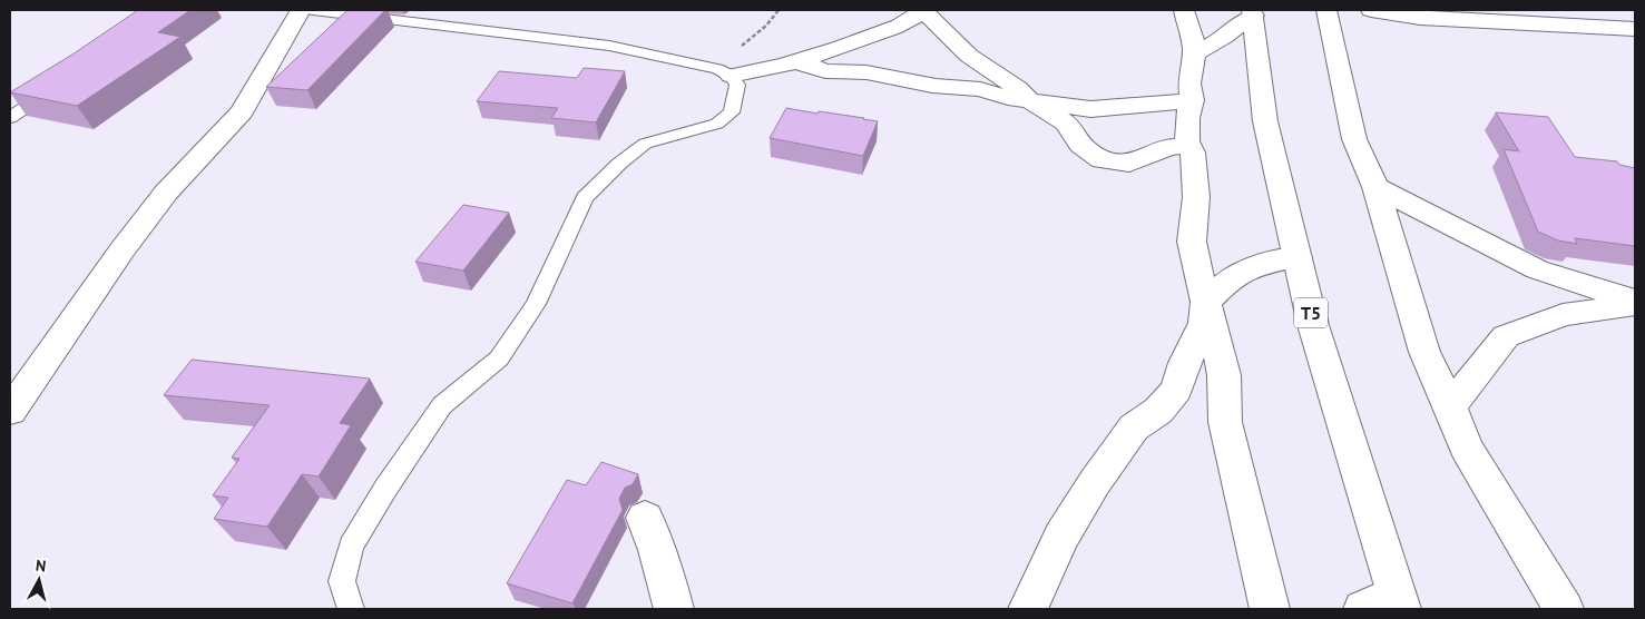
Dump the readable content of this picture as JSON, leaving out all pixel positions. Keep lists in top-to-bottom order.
{
  "streets": {
    "main road": ["T5"]
  },
  "north": "top"
}
